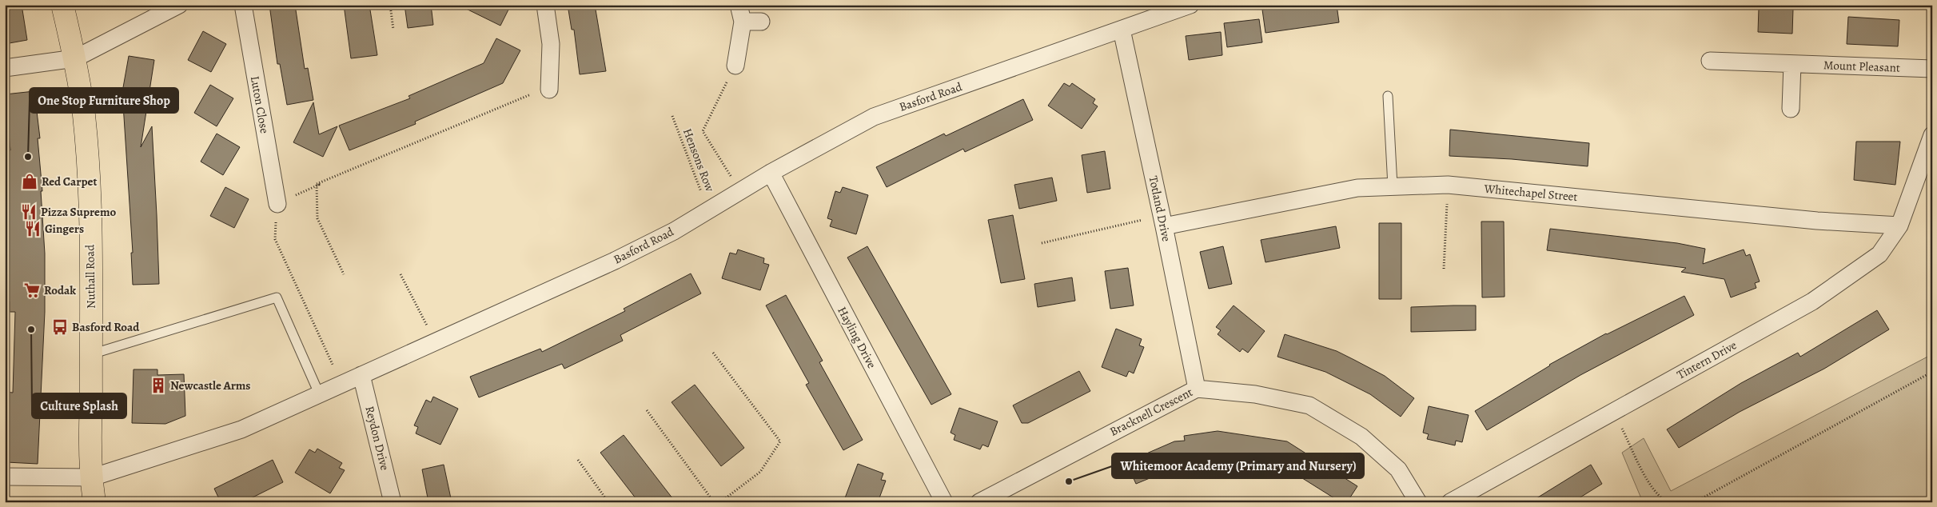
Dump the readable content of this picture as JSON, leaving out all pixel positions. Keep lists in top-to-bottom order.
{
  "streets": {
    "highway": ["Nuthall Road"],
    "street": [
      "Mount Pleasant",
      "Basford Road",
      "Luton Close",
      "Whitechapel Street",
      "Totland Drive",
      "Hayling Drive",
      "Tintern Drive",
      "Bracknell Crescent",
      "Reydon Drive"
    ],
    "path": ["Hensons Row"]
  },
  "crossings": [
    ["Basford Road", "Hensons Row"],
    ["Basford Road", "Totland Drive"],
    ["Basford Road", "Nuthall Road"],
    ["Basford Road", "Hayling Drive"],
    ["Basford Road", "Reydon Drive"],
    ["Whitechapel Street", "Totland Drive"],
    ["Whitechapel Street", "Tintern Drive"],
    ["Totland Drive", "Bracknell Crescent"]
  ],
  "places": {
    "other": ["One Stop Furniture Shop", "Culture Splash", "Whitemoor Academy (Primary and Nursery)"],
    "shop": ["Red Carpet"],
    "restaurant": ["Pizza Supremo", "Gingers"],
    "supermarket": ["Rodak"],
    "bus stop": ["Basford Road"],
    "building": ["Newcastle Arms"]
  }
}
